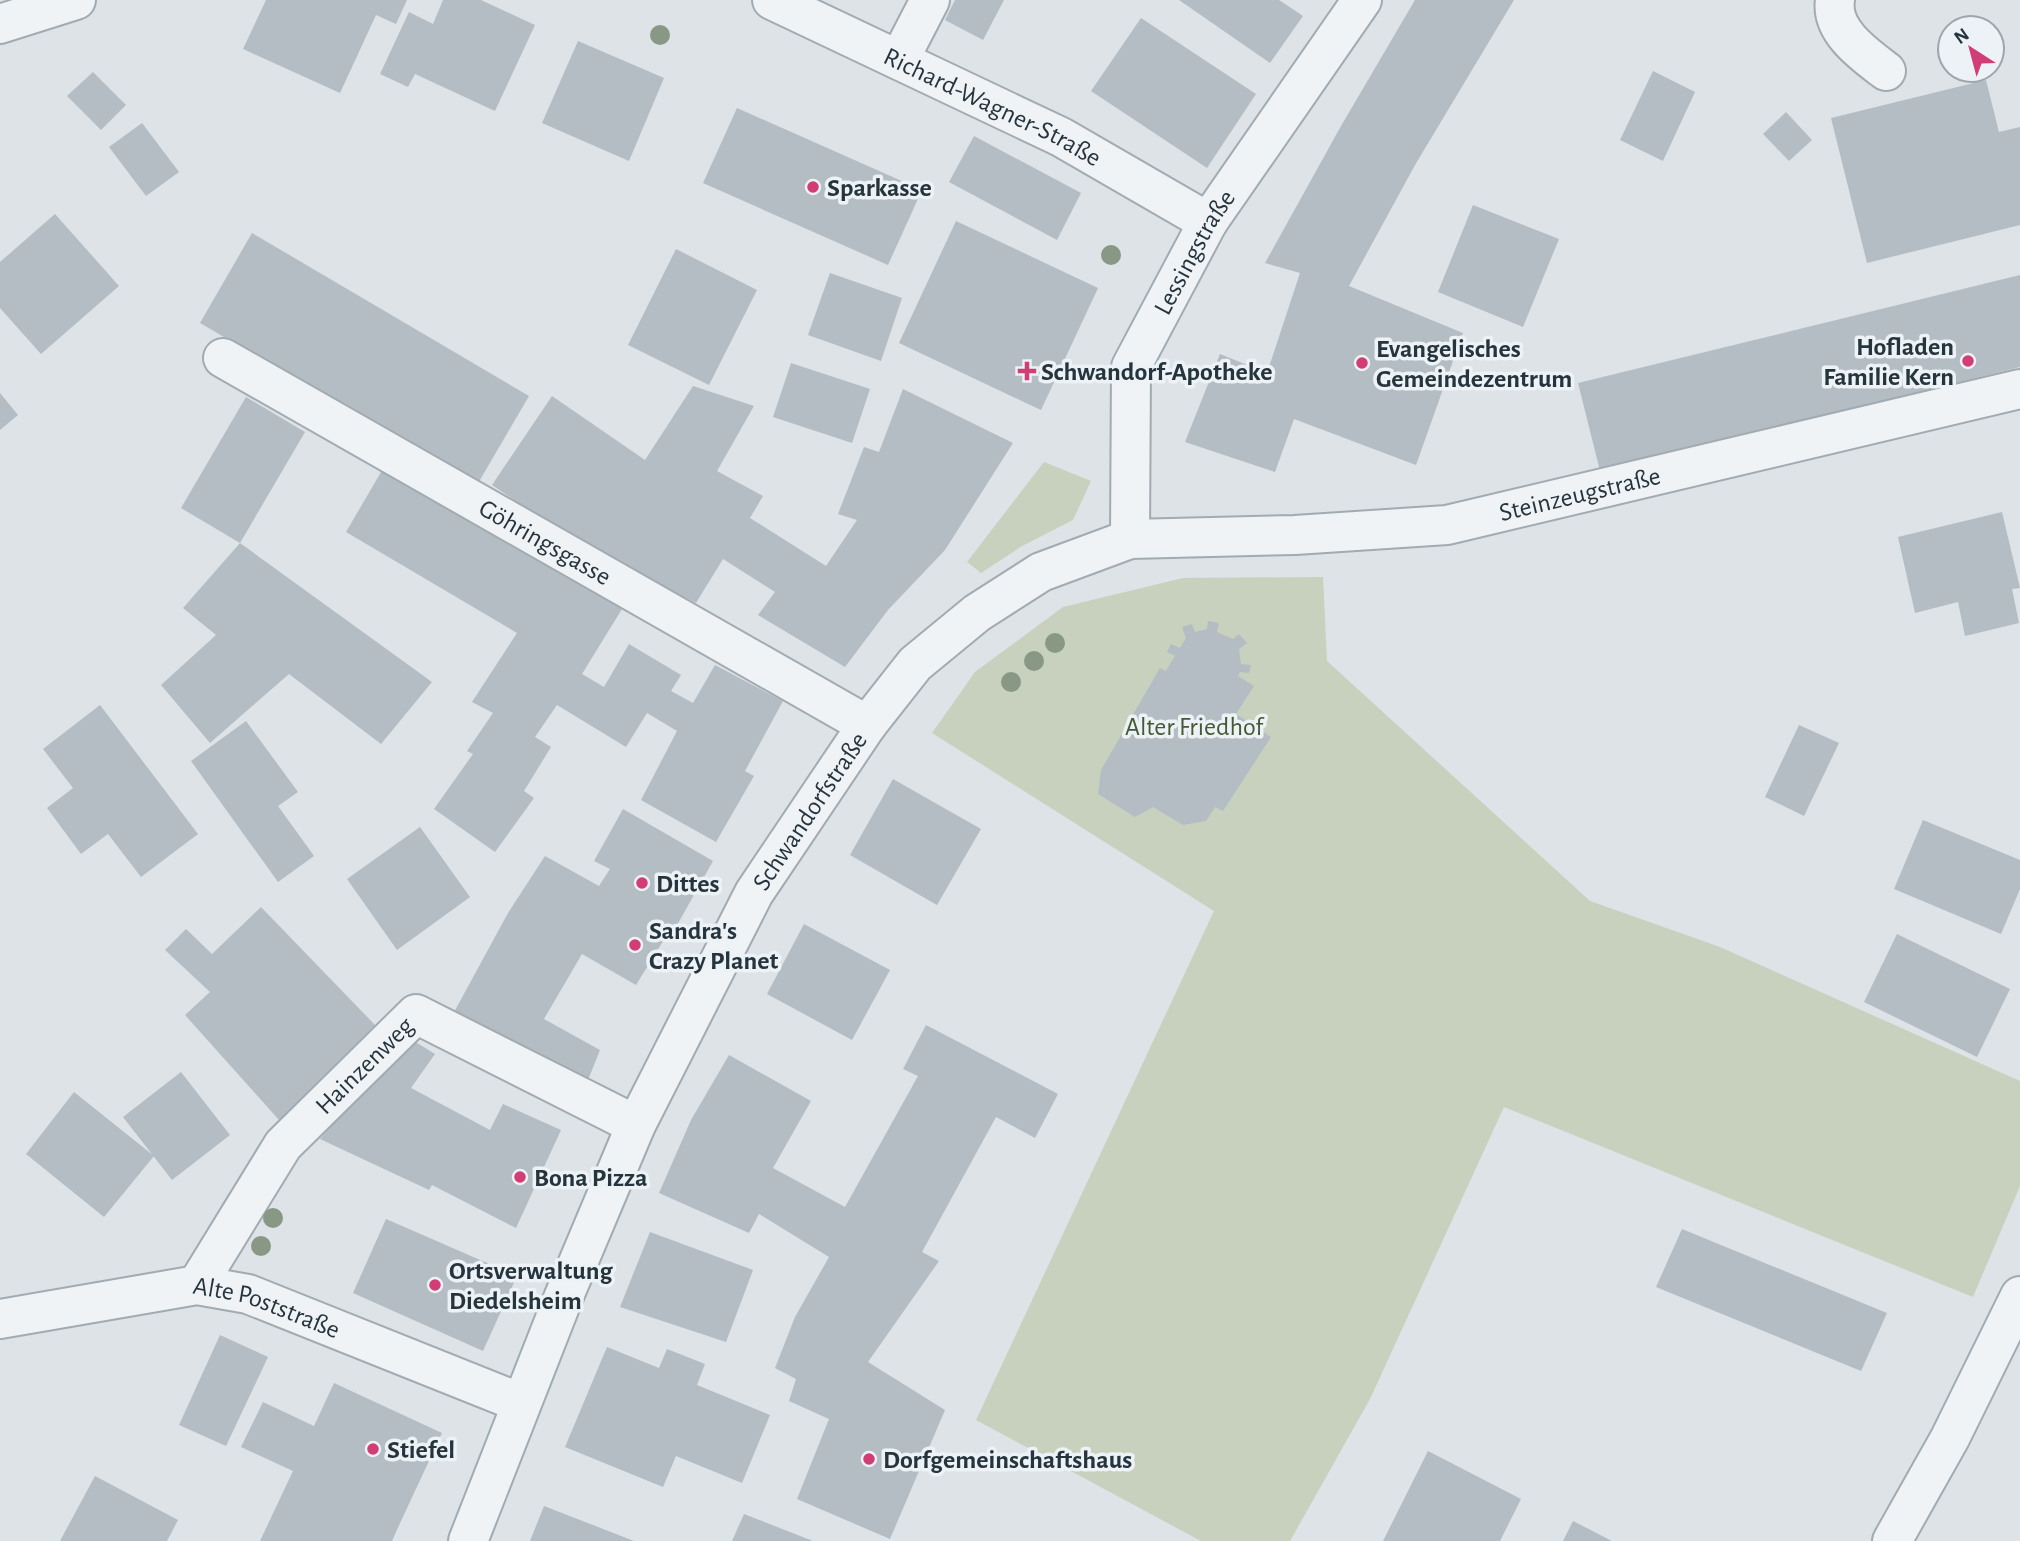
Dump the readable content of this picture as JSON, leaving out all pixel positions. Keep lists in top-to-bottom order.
{
  "streets": {
    "street": [
      "Richard-Wagner-Straße",
      "Lessingstraße",
      "Steinzeugstraße",
      "Göhringsgasse",
      "Schwandorfstraße",
      "Hainzenweg",
      "Alte Poststraße"
    ]
  },
  "crossings": [
    ["Richard-Wagner-Straße", "Lessingstraße"],
    ["Lessingstraße", "Steinzeugstraße"],
    ["Lessingstraße", "Schwandorfstraße"],
    ["Steinzeugstraße", "Schwandorfstraße"],
    ["Göhringsgasse", "Schwandorfstraße"],
    ["Schwandorfstraße", "Hainzenweg"],
    ["Schwandorfstraße", "Alte Poststraße"],
    ["Hainzenweg", "Alte Poststraße"]
  ],
  "parks": ["Alter Friedhof"],
  "places": {
    "other": [
      "Sparkasse",
      "Hofladen Familie Kern",
      "Evangelisches Gemeindezentrum",
      "Dittes",
      "Sandra's Crazy Planet",
      "Bona Pizza",
      "Ortsverwaltung Diedelsheim",
      "Stiefel",
      "Dorfgemeinschaftshaus"
    ],
    "health": ["Schwandorf-Apotheke"]
  },
  "north": "top left"
}
